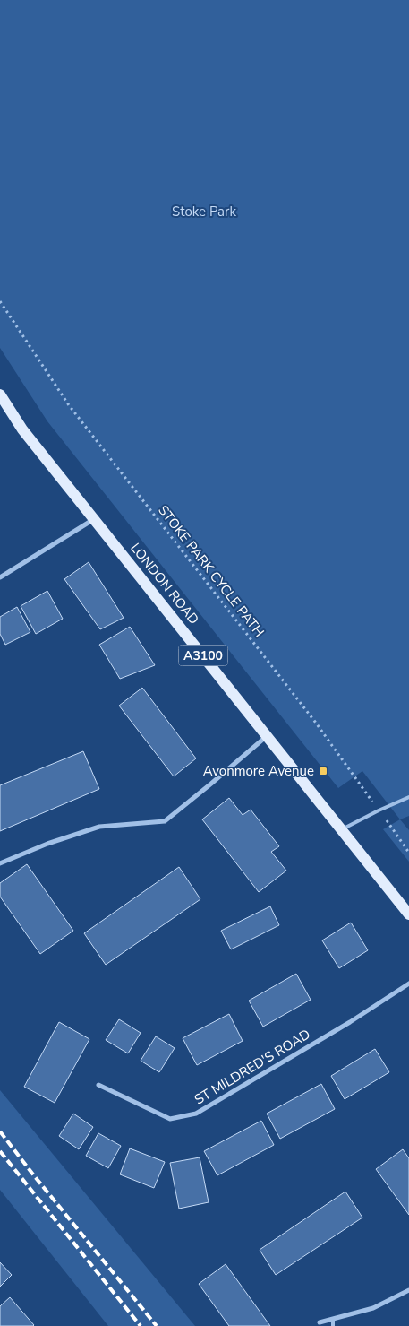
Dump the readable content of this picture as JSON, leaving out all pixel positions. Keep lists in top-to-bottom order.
{
  "streets": {
    "main road": ["LONDON ROAD", "A3100"],
    "street": ["ST MILDRED'S ROAD"],
    "path": ["STOKE PARK CYCLE PATH"]
  },
  "parks": ["Stoke Park"],
  "places": {
    "transit": ["Avonmore Avenue"]
  }
}
